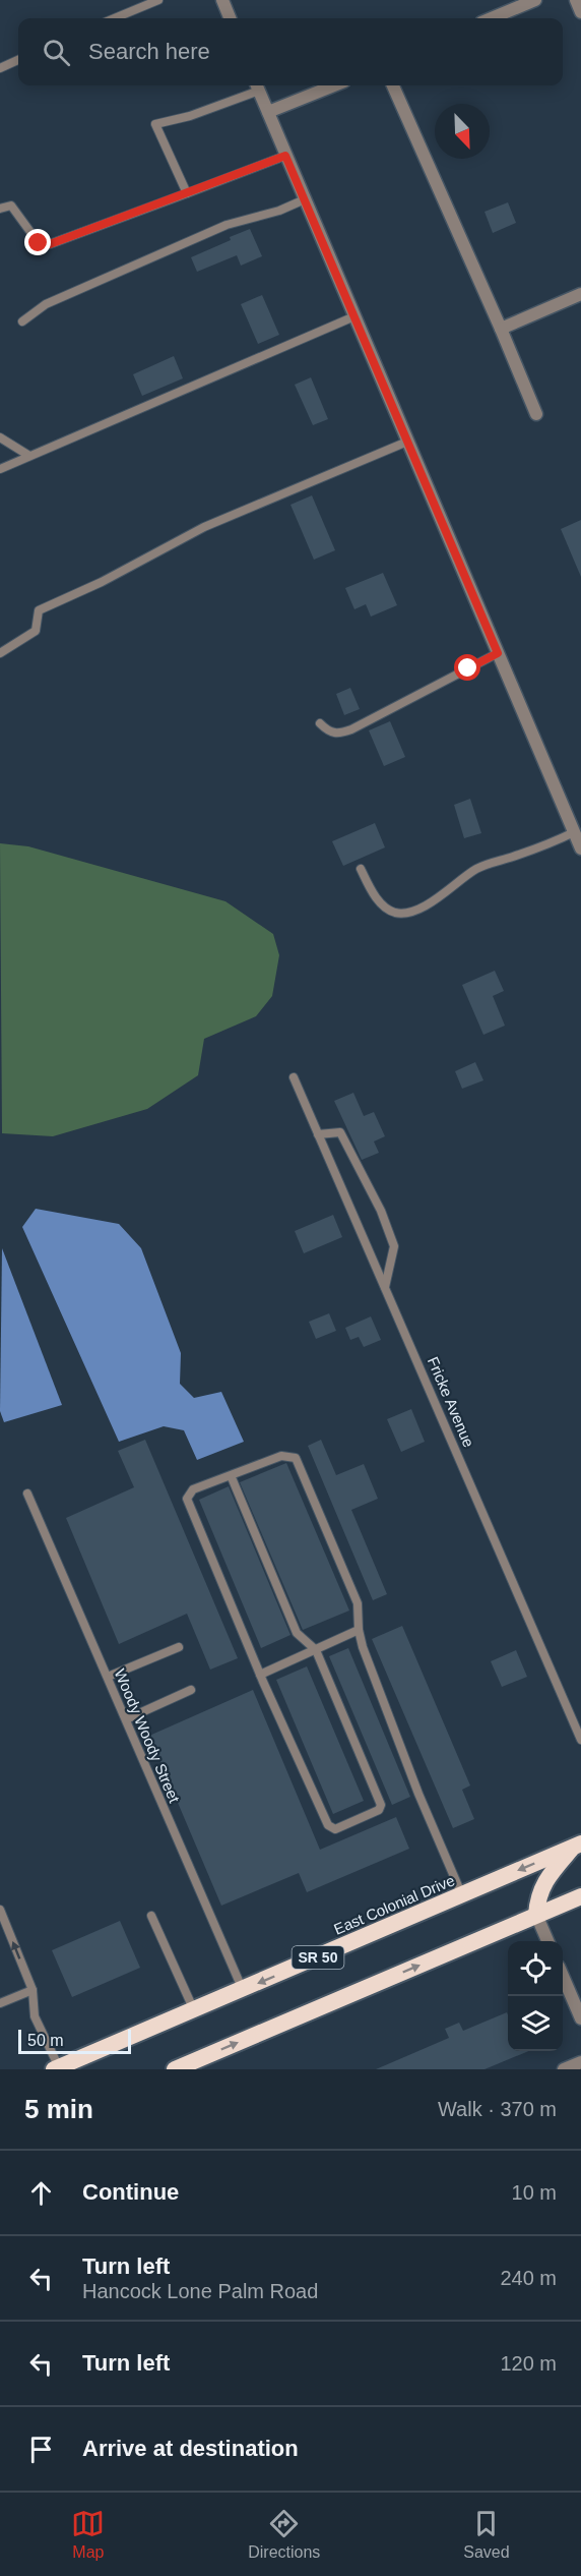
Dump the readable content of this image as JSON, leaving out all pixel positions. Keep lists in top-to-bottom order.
{
  "streets": {
    "highway": ["East Colonial Drive", "SR 50"],
    "lane": ["Fricke Avenue", "Woody Woody Street"]
  },
  "crossings": [
    ["Woody Woody Street", "East Colonial Drive"]
  ],
  "scale_bar": "50 m",
  "north": "bottom right",
  "page": {
    "search": "Search here",
    "scale": "50 m",
    "heading": ["5 min", "Walk · 370 m"],
    "list": [
      ["Continue", "10 m"],
      ["Turn left", "Hancock Lone Palm Road", "240 m"],
      ["Turn left", "120 m"],
      "Arrive at destination"
    ],
    "nav": ["Map", "Directions", "Saved"]
  }
}
